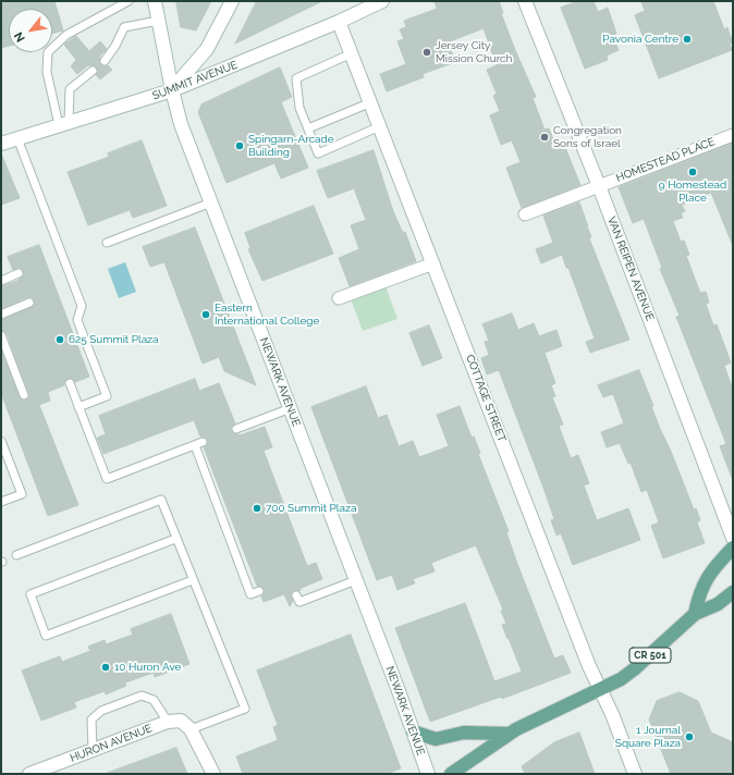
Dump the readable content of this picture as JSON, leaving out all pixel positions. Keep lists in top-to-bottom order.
{
  "streets": {
    "main road": ["CR 501"],
    "street": [
      "SUMMIT AVENUE",
      "HOMESTEAD PLACE",
      "VAN REIPEN AVENUE",
      "NEWARK AVENUE",
      "COTTAGE STREET",
      "HURON AVENUE"
    ]
  },
  "crossings": [
    ["SUMMIT AVENUE", "NEWARK AVENUE"],
    ["SUMMIT AVENUE", "COTTAGE STREET"],
    ["HOMESTEAD PLACE", "VAN REIPEN AVENUE"],
    ["COTTAGE STREET", "CR 501"]
  ],
  "places": [
    "Pavonia Centre",
    "Jersey City Mission Church",
    "Congregation Sons of Israel",
    "Spingarn-Arcade Building",
    "9 Homestead Place",
    "Eastern International College",
    "625 Summit Plaza",
    "700 Summit Plaza",
    "10 Huron Ave",
    "1 Journal Square Plaza"
  ],
  "north": "bottom left"
}
